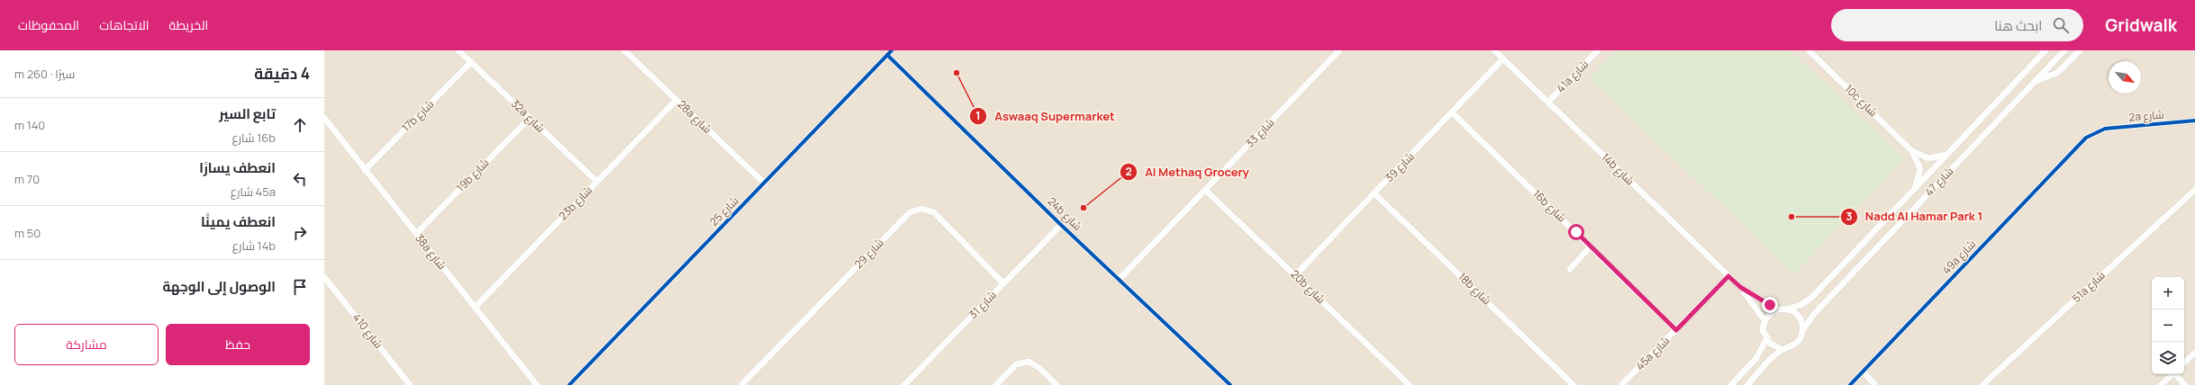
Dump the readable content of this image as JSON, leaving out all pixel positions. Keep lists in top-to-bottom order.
{
  "streets": {
    "street": [
      "41a شارع",
      "10c شارع",
      "17b شارع",
      "32a شارع",
      "2a شارع",
      "28a شارع",
      "شارع 33",
      "شارع 39",
      "14b شارع",
      "19b شارع",
      "شارع 47",
      "23b شارع",
      "16b شارع",
      "شارع 25",
      "24b شارع",
      "38a شارع",
      "شارع 29",
      "49a شارع",
      "20b شارع",
      "51a شارع",
      "18b شارع",
      "شارع 31",
      "شارع 410",
      "45a شارع"
    ]
  },
  "crossings": [
    ["41a شارع", "14b شارع"],
    ["10c شارع", "شارع 47"],
    ["17b شارع", "32a شارع"],
    ["17b شارع", "38a شارع"],
    ["32a شارع", "19b شارع"],
    ["32a شارع", "23b شارع"],
    ["2a شارع", "49a شارع"],
    ["28a شارع", "23b شارع"],
    ["28a شارع", "شارع 25"],
    ["شارع 33", "24b شارع"],
    ["شارع 33", "20b شارع"],
    ["شارع 39", "14b شارع"],
    ["شارع 39", "16b شارع"],
    ["شارع 39", "20b شارع"],
    ["شارع 39", "18b شارع"],
    ["14b شارع", "شارع 47"],
    ["14b شارع", "45a شارع"],
    ["19b شارع", "38a شارع"],
    ["23b شارع", "38a شارع"],
    ["16b شارع", "45a شارع"],
    ["شارع 25", "24b شارع"],
    ["24b شارع", "شارع 31"],
    ["شارع 29", "شارع 31"]
  ],
  "places": ["Aswaaq Supermarket", "Al Methaq Grocery", "Nadd Al Hamar Park 1"],
  "north": "bottom right",
  "page": {
    "header": "Gridwalk",
    "search": "ابحث هنا",
    "nav": ["الخريطة", "الاتجاهات", "المحفوظات"],
    "heading": ["4 دقيقة", "سيرًا · 260 m"],
    "list": [
      ["تابع السير", "16b شارع", "140 m"],
      ["انعطف يسارًا", "45a شارع", "70 m"],
      ["انعطف يمينًا", "14b شارع", "50 m"],
      "الوصول إلى الوجهة"
    ],
    "map_buttons": ["+", "−"],
    "buttons": ["حفظ", "مشاركة"]
  }
}
